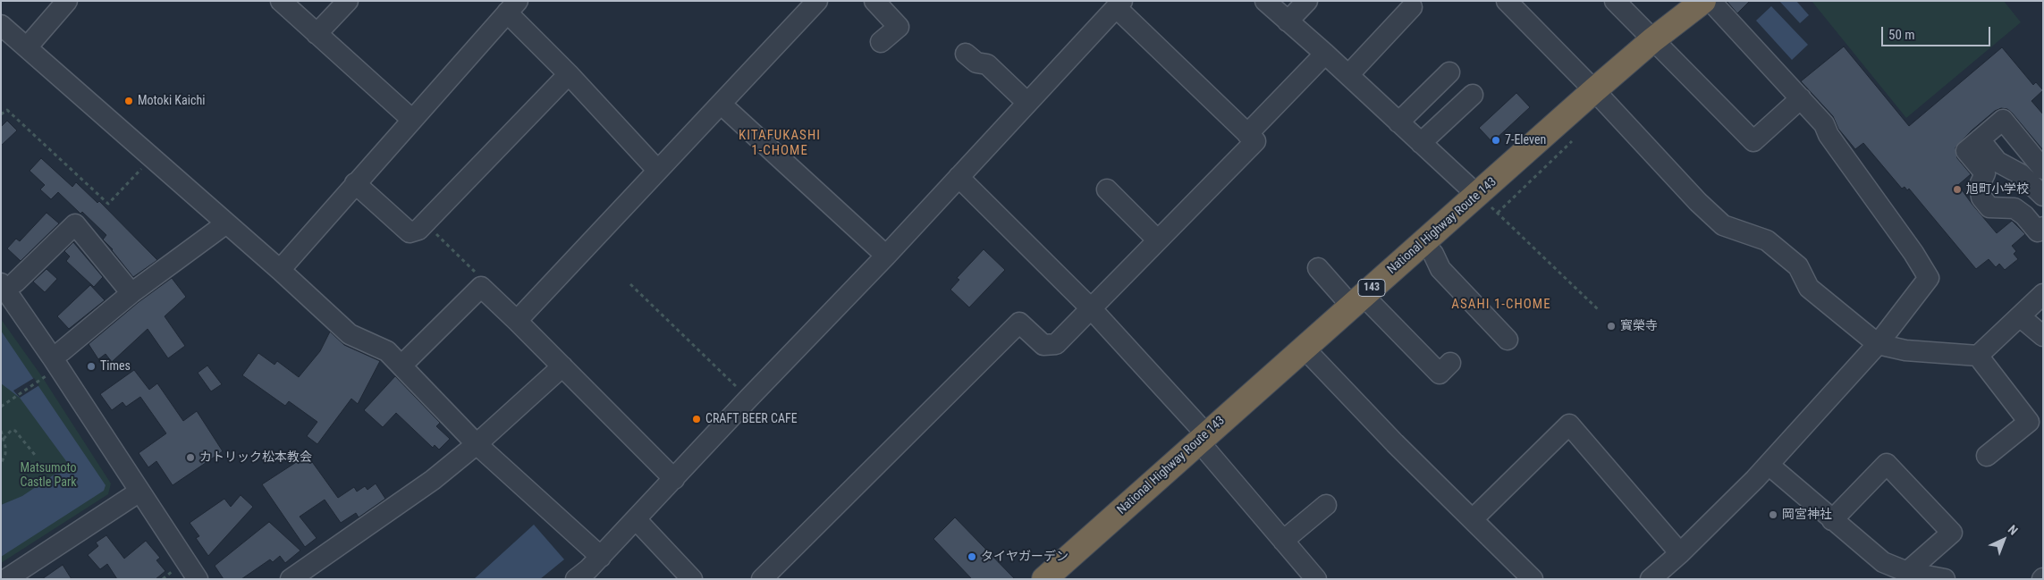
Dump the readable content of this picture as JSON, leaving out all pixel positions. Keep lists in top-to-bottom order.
{
  "streets": {
    "highway": ["National Highway Route 143", "143"]
  },
  "districts": ["KITAFUKASHI 1-CHOME", "ASAHI 1-CHOME"],
  "parks": ["Matsumoto Castle Park"],
  "places": [
    "Motoki Kaichi",
    "7-Eleven",
    "旭町小学校",
    "寳榮寺",
    "Times",
    "CRAFT BEER CAFE",
    "カトリック松本教会",
    "岡宮神社",
    "タイヤガーデン"
  ],
  "scale_bar": "50 m",
  "north": "top right"
}
